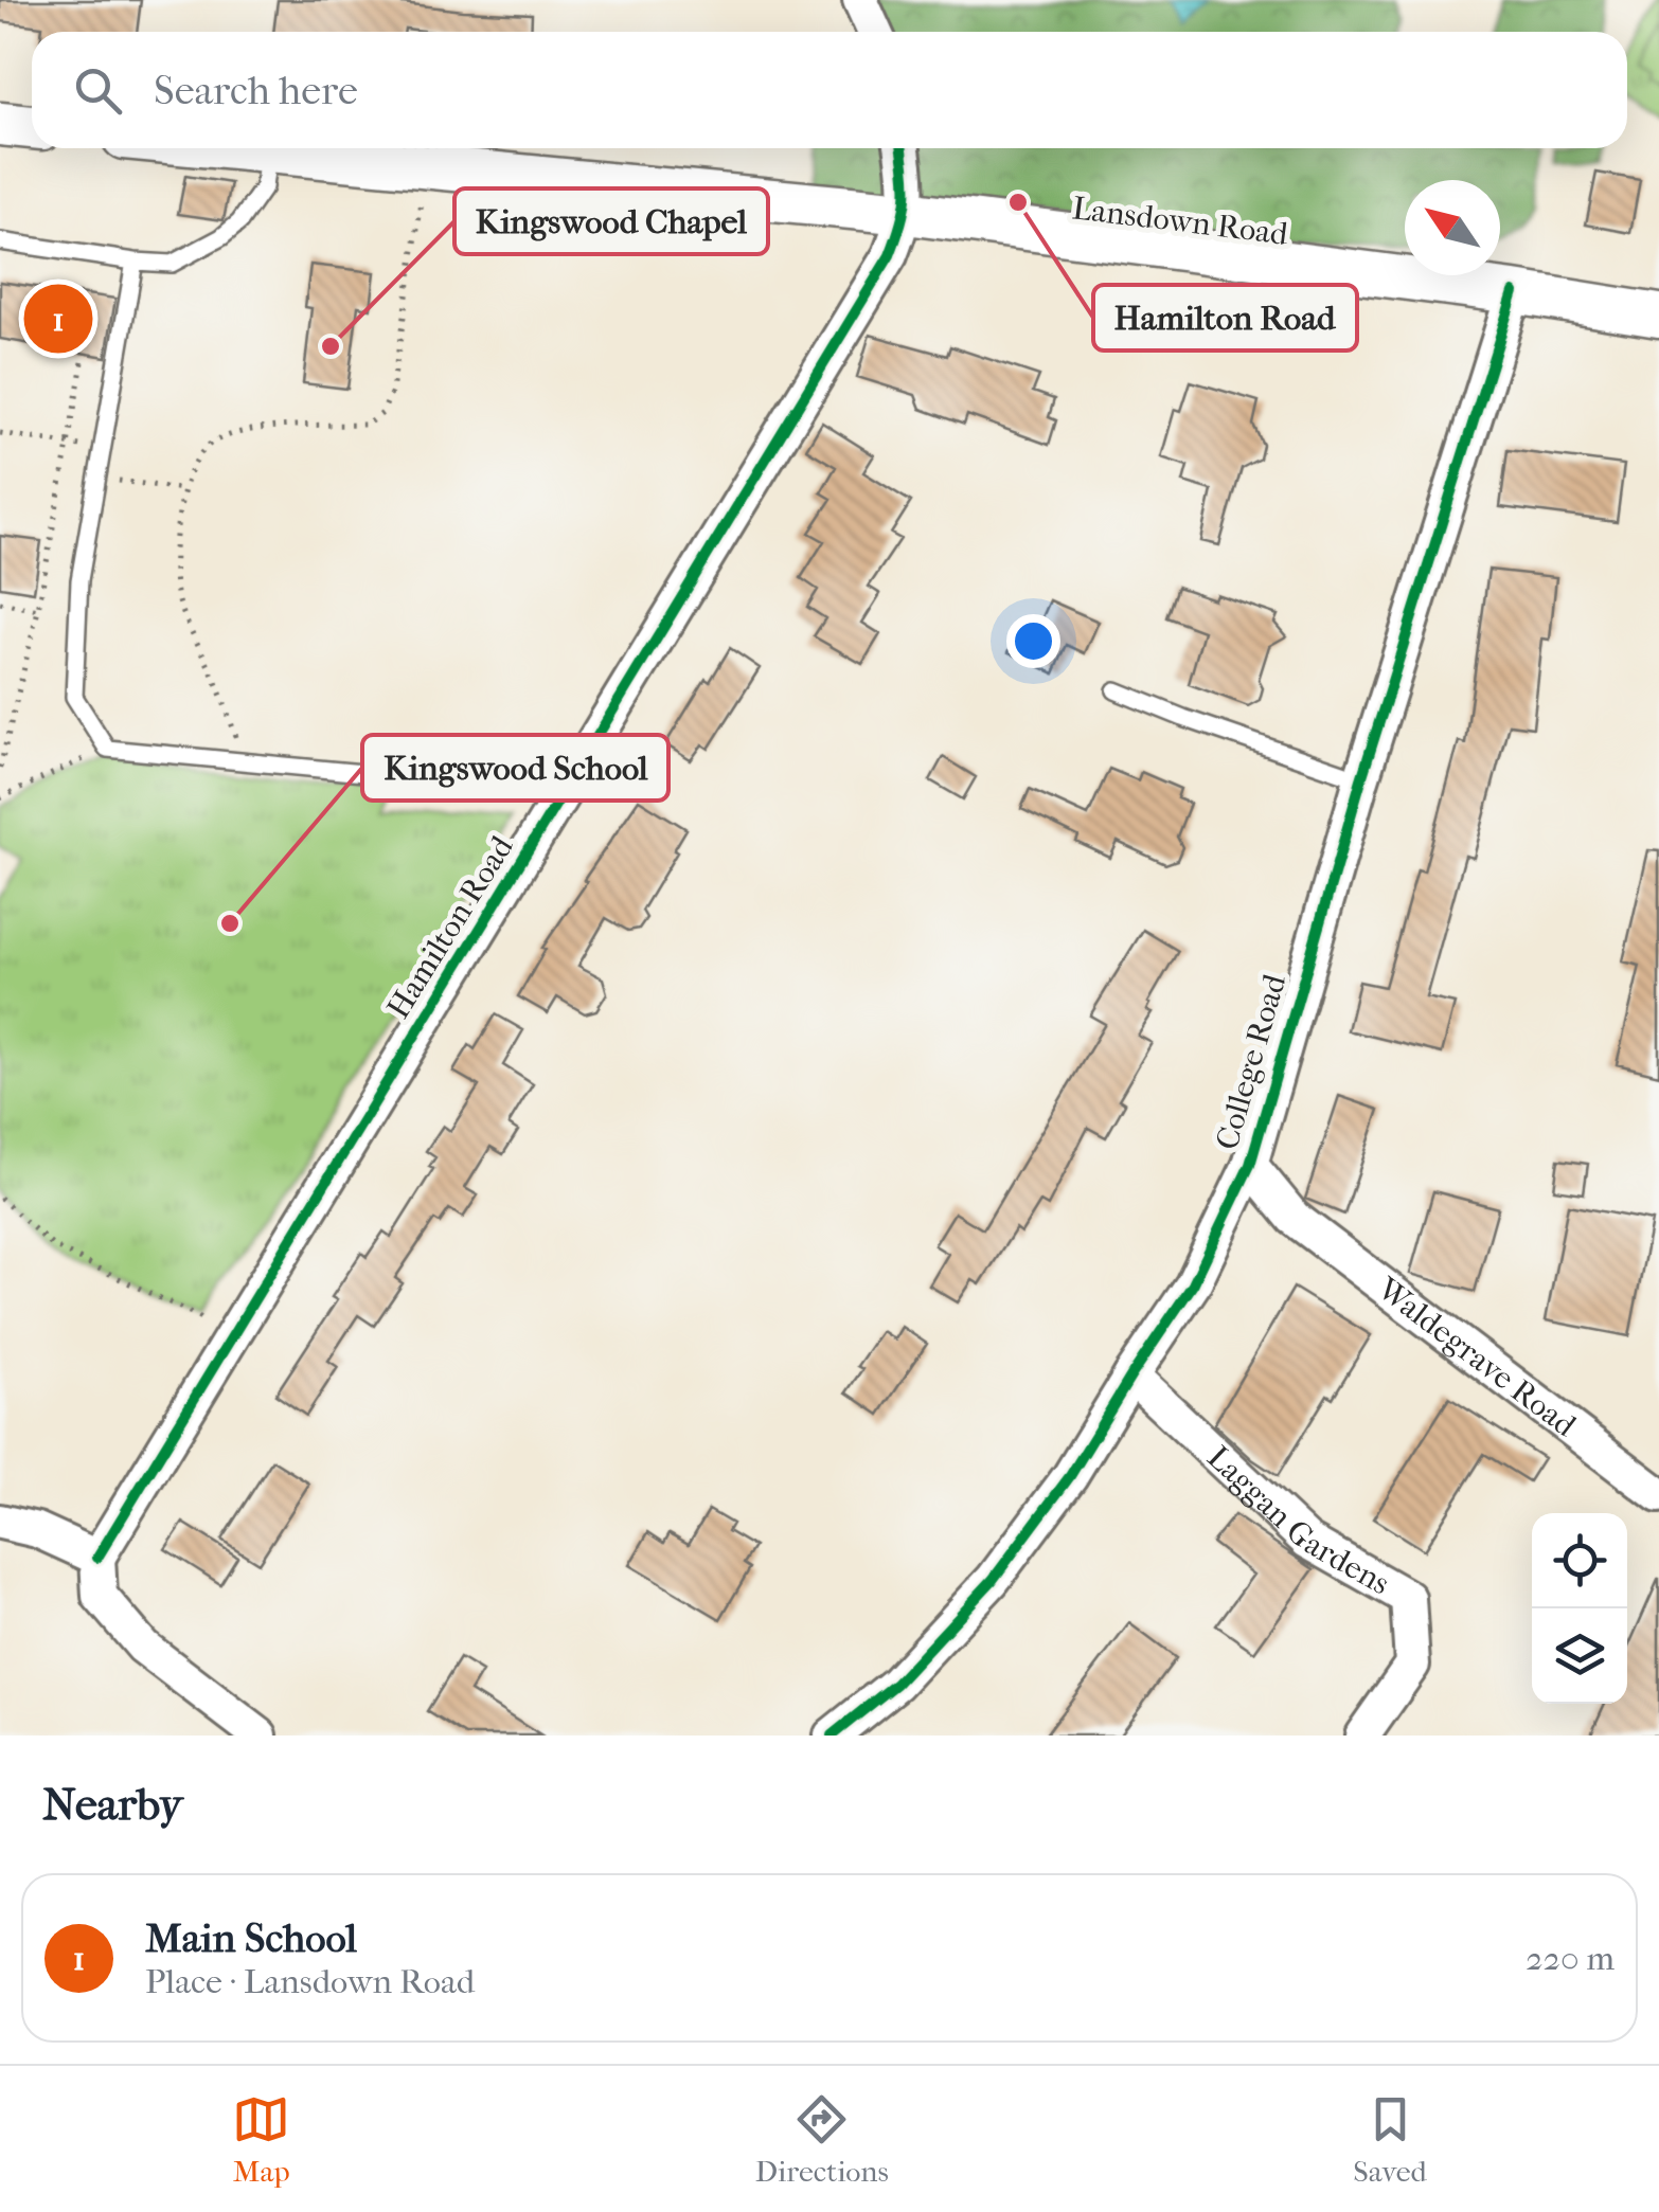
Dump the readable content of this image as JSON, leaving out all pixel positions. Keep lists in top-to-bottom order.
{
  "streets": {
    "street": [
      "Lansdown Road",
      "Hamilton Road",
      "College Road",
      "Waldegrave Road",
      "Laggan Gardens"
    ]
  },
  "crossings": [
    ["Lansdown Road", "Hamilton Road"],
    ["Lansdown Road", "College Road"],
    ["College Road", "Waldegrave Road"],
    ["College Road", "Laggan Gardens"]
  ],
  "places": ["Hamilton Road", "Kingswood Chapel", "Kingswood School"],
  "north": "top left",
  "page": {
    "search": "Search here",
    "pins": "1",
    "heading": "Nearby",
    "list": [
      {
        "mark": "1",
        "name": "Main School",
        "note": "Place · Lansdown Road",
        "value": "220 m"
      }
    ],
    "nav": ["Map", "Directions", "Saved"]
  }
}
